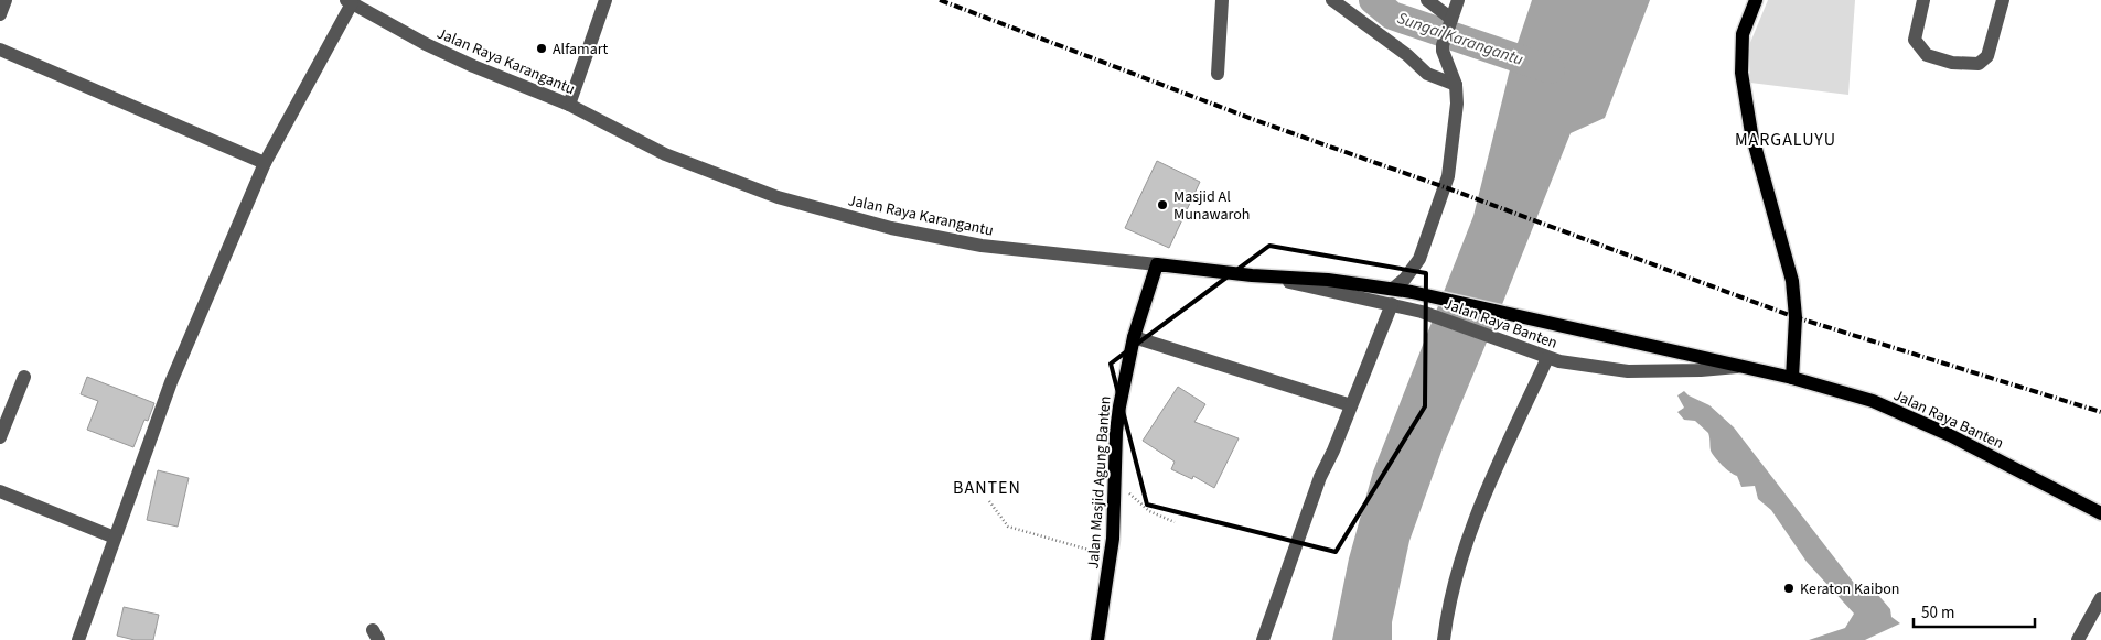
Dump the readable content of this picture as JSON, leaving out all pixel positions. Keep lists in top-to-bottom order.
{
  "streets": {
    "main road": ["Jalan Raya Karangantu", "Jalan Raya Banten", "Jalan Masjid Agung Banten"]
  },
  "crossings": [
    ["Jalan Raya Karangantu", "Jalan Raya Banten"],
    ["Jalan Raya Karangantu", "Jalan Masjid Agung Banten"]
  ],
  "districts": ["MARGALUYU", "BANTEN"],
  "water": ["Sungai Karangantu"],
  "places": ["Alfamart", "Masjid Al Munawaroh", "Keraton Kaibon"],
  "scale_bar": "50 m"
}
